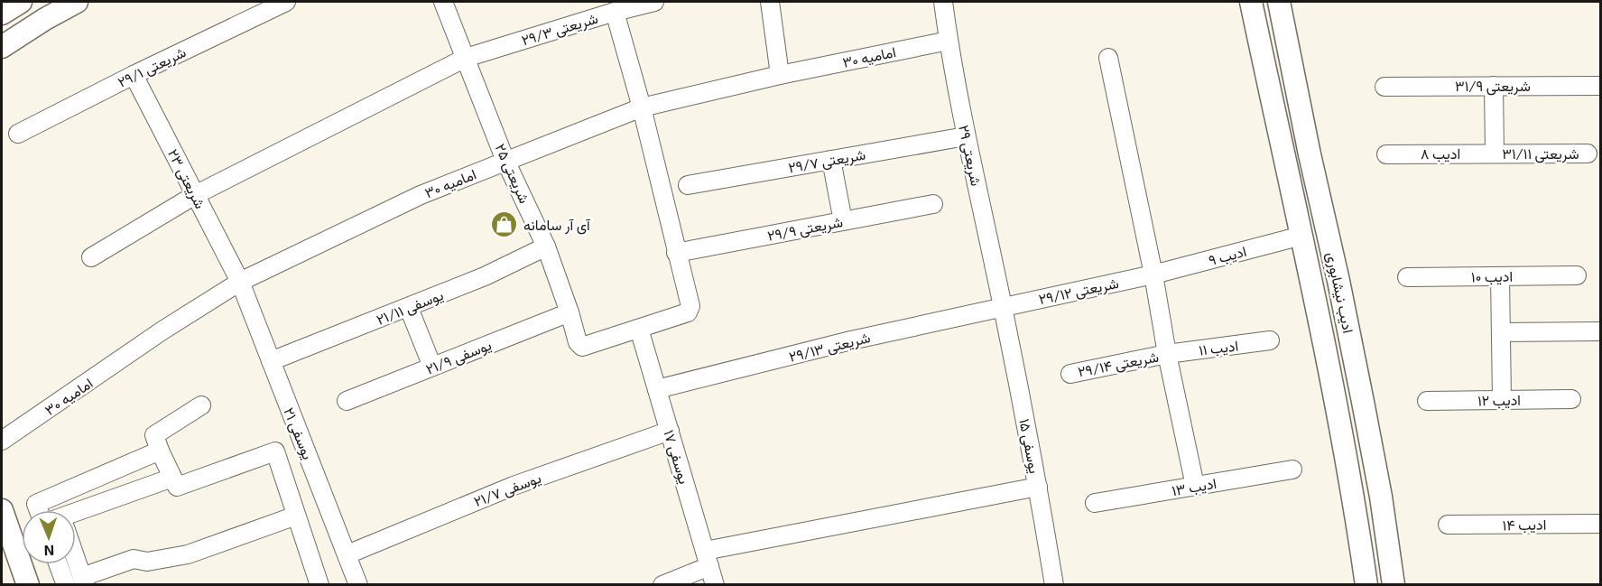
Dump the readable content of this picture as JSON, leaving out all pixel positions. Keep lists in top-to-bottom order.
{
  "streets": {
    "main road": ["ادیب نیشابوری"],
    "street": [
      "شریعتی ۲۹/۳",
      "امامیه ۳۰",
      "شریعتی ۲۹/۱",
      "شریعتی ۳۱/۹",
      "ادیب ۸",
      "شریعتی ۳۱/۱۱",
      "شریعتی ۲۹",
      "شریعتی ۲۹/۷",
      "شریعتی ۲۵",
      "شریعتی ۲۳",
      "شریعتی ۲۹/۹",
      "ادیب ۹",
      "ادیب ۱۰",
      "شریعتی ۲۹/۱۲",
      "یوسفی ۲۱/۱۱",
      "شریعتی ۲۹/۱۳",
      "ادیب ۱۱",
      "یوسفی ۲۱/۹",
      "شریعتی ۲۹/۱۴",
      "ادیب ۱۲",
      "یوسفی ۲۱",
      "یوسفی ۱۵",
      "یوسفی ۱۷",
      "ادیب ۱۳",
      "یوسفی ۲۱/۷",
      "ادیب ۱۴"
    ]
  },
  "crossings": [
    ["شریعتی ۲۹/۳", "شریعتی ۲۵"],
    ["شریعتی ۲۹/۳", "شریعتی ۲۳"],
    ["امامیه ۳۰", "شریعتی ۲۹"],
    ["امامیه ۳۰", "شریعتی ۲۵"],
    ["امامیه ۳۰", "شریعتی ۲۳"],
    ["امامیه ۳۰", "یوسفی ۲۱"],
    ["شریعتی ۲۹/۱", "شریعتی ۲۳"],
    ["ادیب ۸", "شریعتی ۳۱/۱۱"],
    ["شریعتی ۲۹", "شریعتی ۲۹/۷"],
    ["شریعتی ۲۹", "شریعتی ۲۹/۱۲"],
    ["شریعتی ۲۹", "شریعتی ۲۹/۱۳"],
    ["شریعتی ۲۹", "یوسفی ۱۵"],
    ["شریعتی ۲۵", "یوسفی ۲۱/۱۱"],
    ["شریعتی ۲۵", "یوسفی ۲۱/۹"],
    ["شریعتی ۲۵", "یوسفی ۱۷"],
    ["شریعتی ۲۳", "یوسفی ۲۱"],
    ["ادیب ۹", "شریعتی ۲۹/۱۲"],
    ["ادیب ۹", "ادیب نیشابوری"],
    ["شریعتی ۲۹/۱۲", "شریعتی ۲۹/۱۳"],
    ["شریعتی ۲۹/۱۲", "یوسفی ۱۵"],
    ["یوسفی ۲۱/۱۱", "یوسفی ۲۱"],
    ["شریعتی ۲۹/۱۳", "یوسفی ۱۵"],
    ["شریعتی ۲۹/۱۳", "یوسفی ۱۷"],
    ["ادیب ۱۱", "شریعتی ۲۹/۱۴"],
    ["یوسفی ۲۱", "یوسفی ۲۱/۷"],
    ["یوسفی ۱۷", "یوسفی ۲۱/۷"]
  ],
  "places": {
    "shop": ["آی آر سامانه"]
  },
  "north": "bottom"
}
